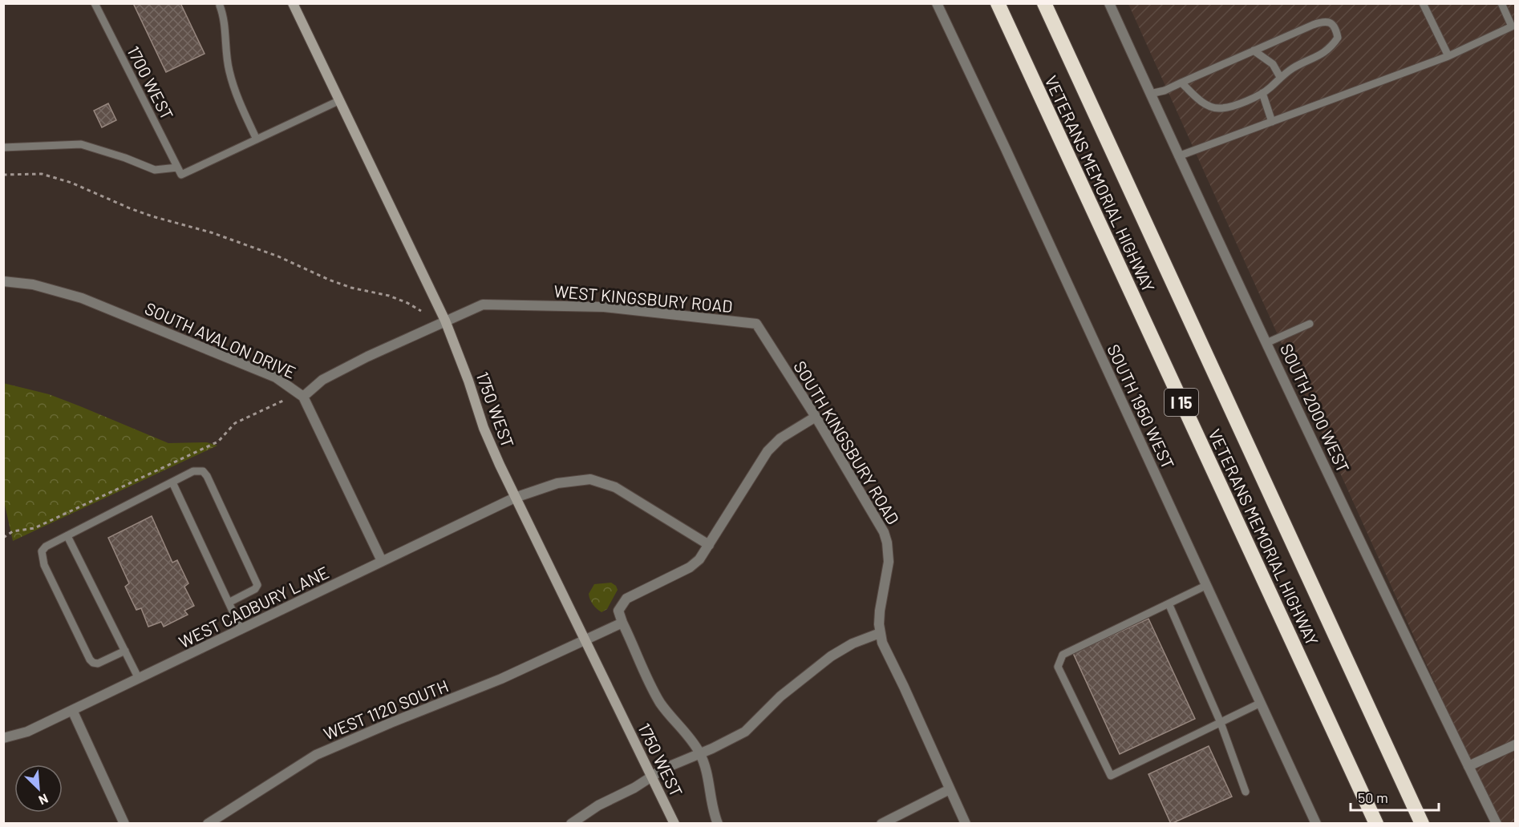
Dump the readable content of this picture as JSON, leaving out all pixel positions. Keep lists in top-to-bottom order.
{
  "streets": {
    "highway": ["VETERANS MEMORIAL HIGHWAY", "I 15"],
    "main road": ["1750 WEST"],
    "street": [
      "WEST KINGSBURY ROAD",
      "SOUTH AVALON DRIVE",
      "SOUTH 1950 WEST",
      "SOUTH 2000 WEST",
      "SOUTH KINGSBURY ROAD",
      "WEST CADBURY LANE",
      "WEST 1120 SOUTH"
    ],
    "lane": ["1700 WEST"]
  },
  "crossings": [
    ["WEST KINGSBURY ROAD", "SOUTH AVALON DRIVE"],
    ["WEST KINGSBURY ROAD", "1750 WEST"],
    ["WEST KINGSBURY ROAD", "SOUTH KINGSBURY ROAD"],
    ["SOUTH AVALON DRIVE", "WEST CADBURY LANE"],
    ["1750 WEST", "WEST CADBURY LANE"],
    ["1750 WEST", "WEST 1120 SOUTH"]
  ],
  "scale_bar": "50 m",
  "north": "bottom right"
}
